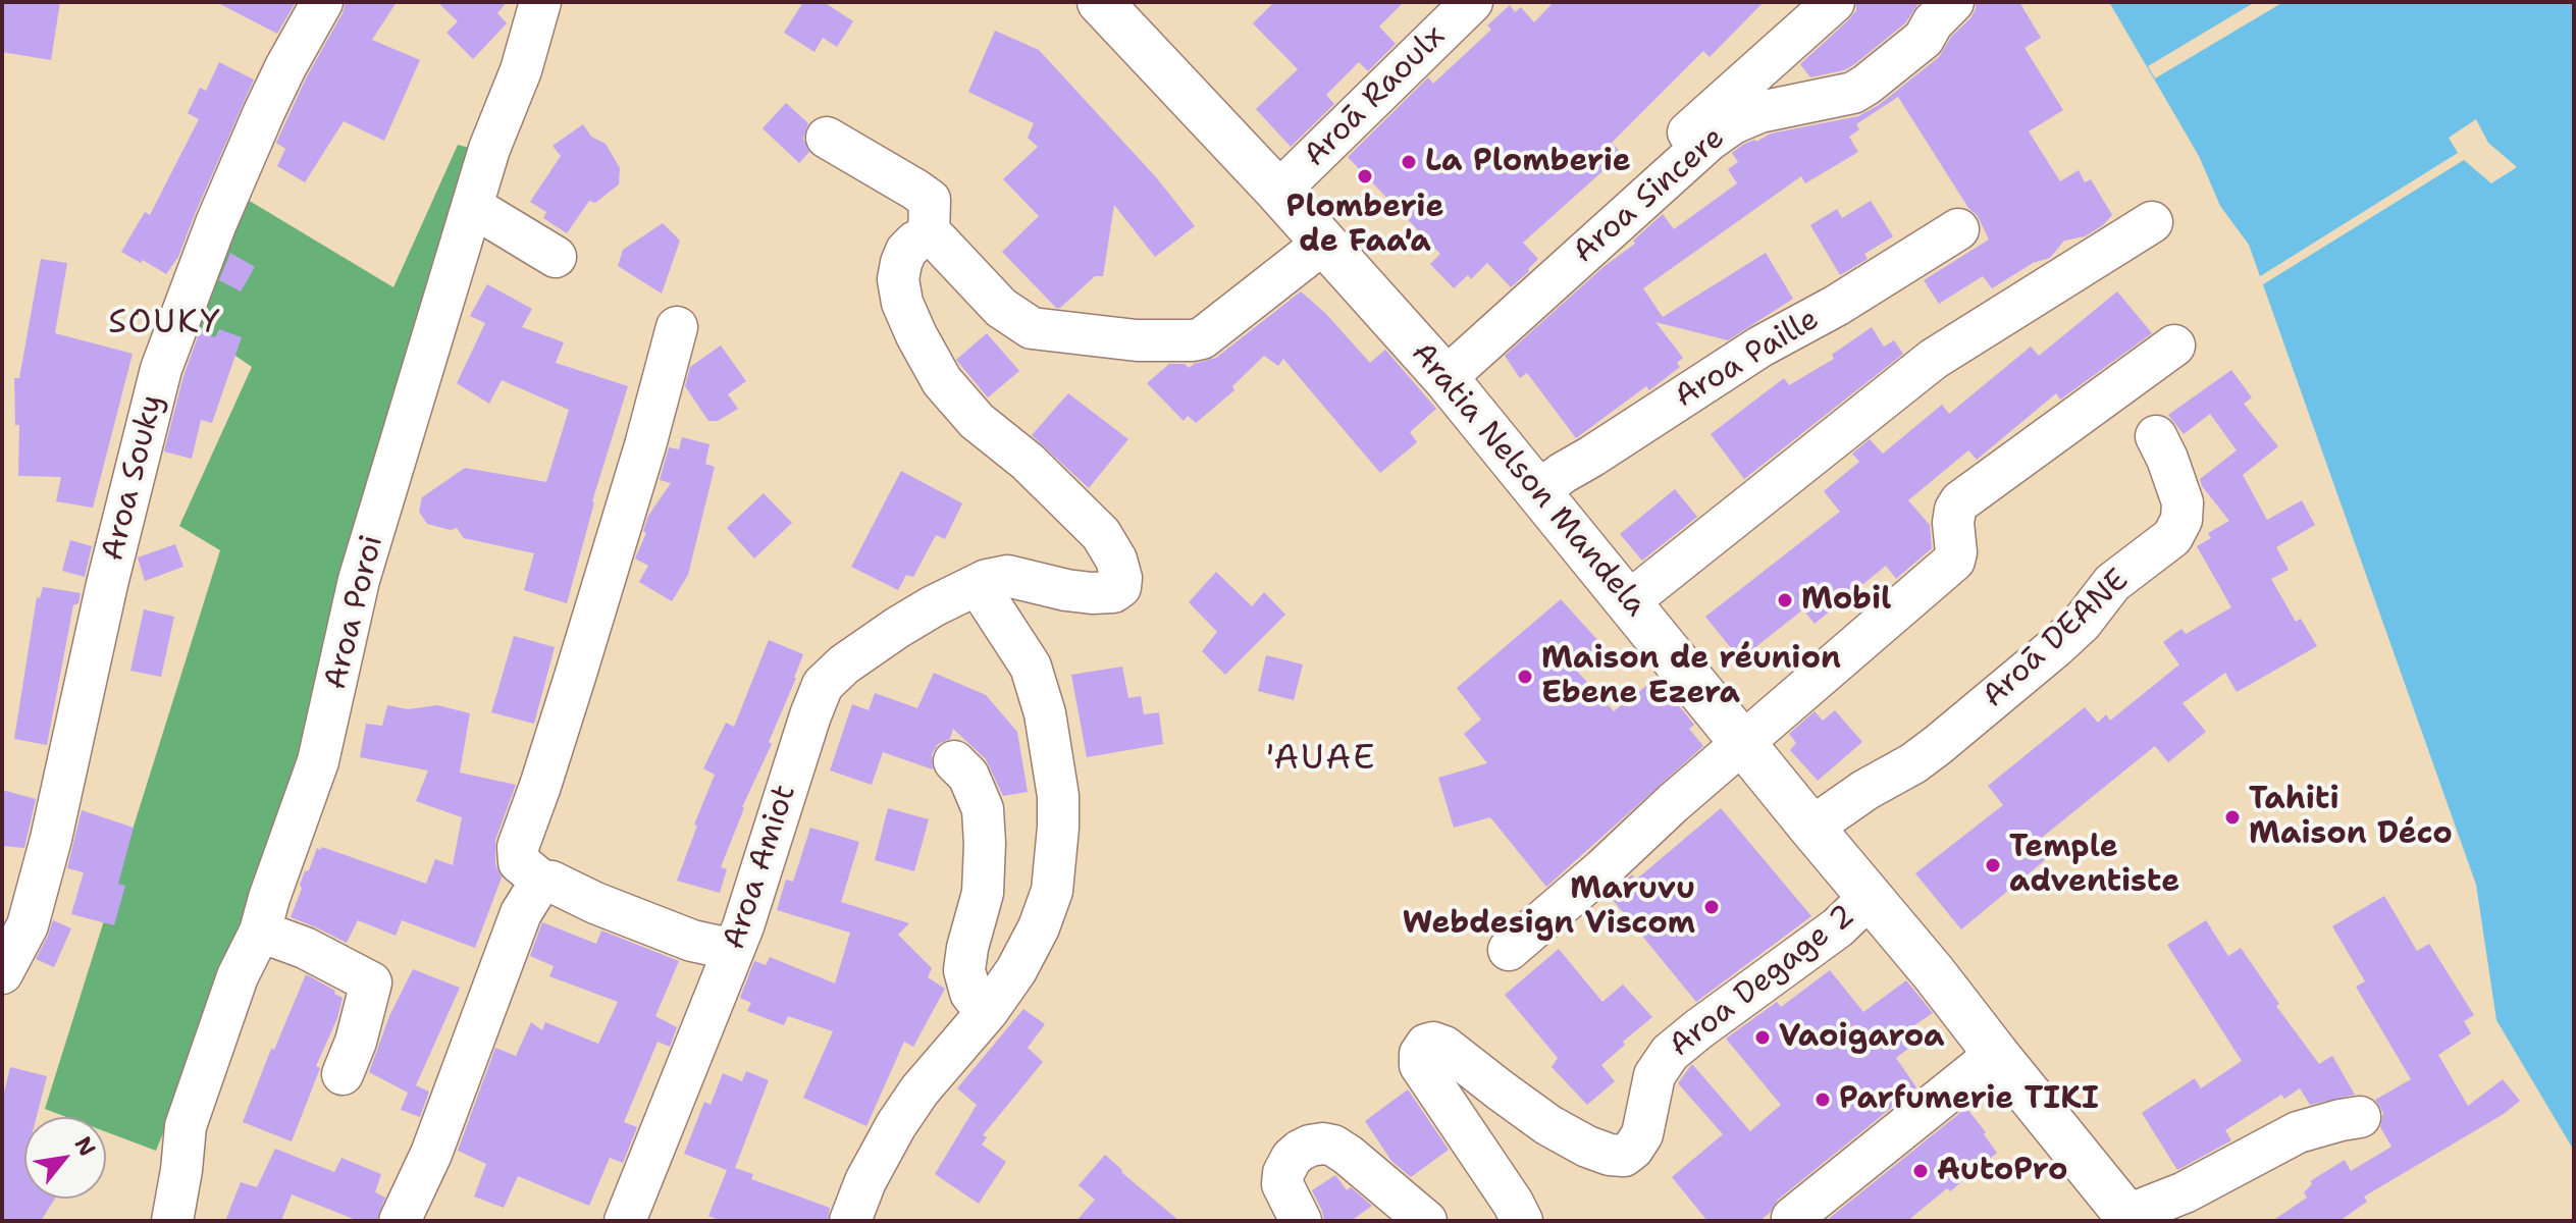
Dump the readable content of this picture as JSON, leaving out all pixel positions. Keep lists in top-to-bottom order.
{
  "streets": {
    "main road": ["Aratia Nelson Mandela"],
    "street": [
      "Aroā Raoulx",
      "Aroa Sincere",
      "Aroa Paille",
      "Aroa Souky",
      "Aroa Poroi",
      "Aroā DEANE",
      "Aroa Amiot",
      "Aroa Degage 2"
    ]
  },
  "crossings": [
    ["Aroā Raoulx", "Aratia Nelson Mandela"],
    ["Aroa Sincere", "Aratia Nelson Mandela"],
    ["Aroa Paille", "Aratia Nelson Mandela"],
    ["Aratia Nelson Mandela", "Aroā DEANE"],
    ["Aratia Nelson Mandela", "Aroa Degage 2"]
  ],
  "districts": ["SOUKY", "'AUAE"],
  "places": [
    "La Plomberie",
    "Plomberie de Faa'a",
    "Mobil",
    "Maison de réunion Ebene Ezera",
    "Tahiti Maison Déco",
    "Temple adventiste",
    "Maruvu Webdesign Viscom",
    "Vaoigaroa",
    "Parfumerie TIKI",
    "AutoPro"
  ],
  "north": "top right"
}
